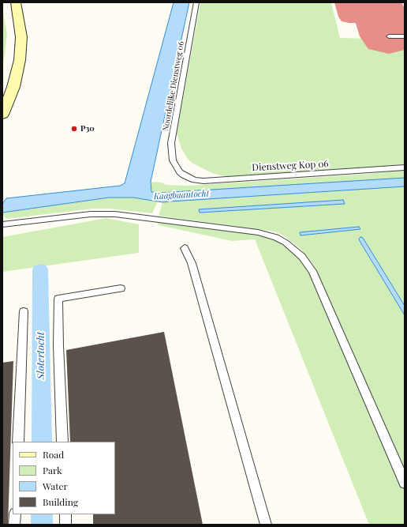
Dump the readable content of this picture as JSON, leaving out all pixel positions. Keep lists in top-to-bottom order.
{
  "streets": {
    "lane": ["Noordelijke Dienstweg 06", "Dienstweg Kop 06"]
  },
  "crossings": [
    ["Noordelijke Dienstweg 06", "Dienstweg Kop 06"]
  ],
  "water": ["Kaagbaantocht", "Slotertocht"],
  "places": ["P30"],
  "legend": [
    "Road",
    "Park",
    "Water",
    "Building"
  ]
}
